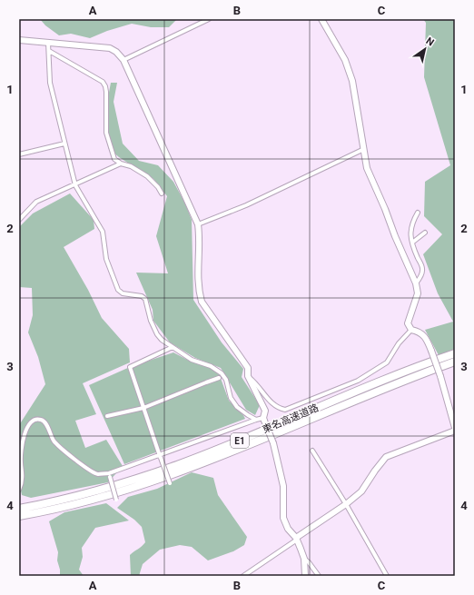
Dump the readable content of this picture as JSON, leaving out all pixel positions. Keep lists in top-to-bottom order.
{
  "streets": {
    "highway": ["東名高速道路", "E1"]
  },
  "north": "top right",
  "grid": {
    "columns": ["A", "B", "C"],
    "rows": [
      "1",
      "2",
      "3",
      "4"
    ]
  }
}
